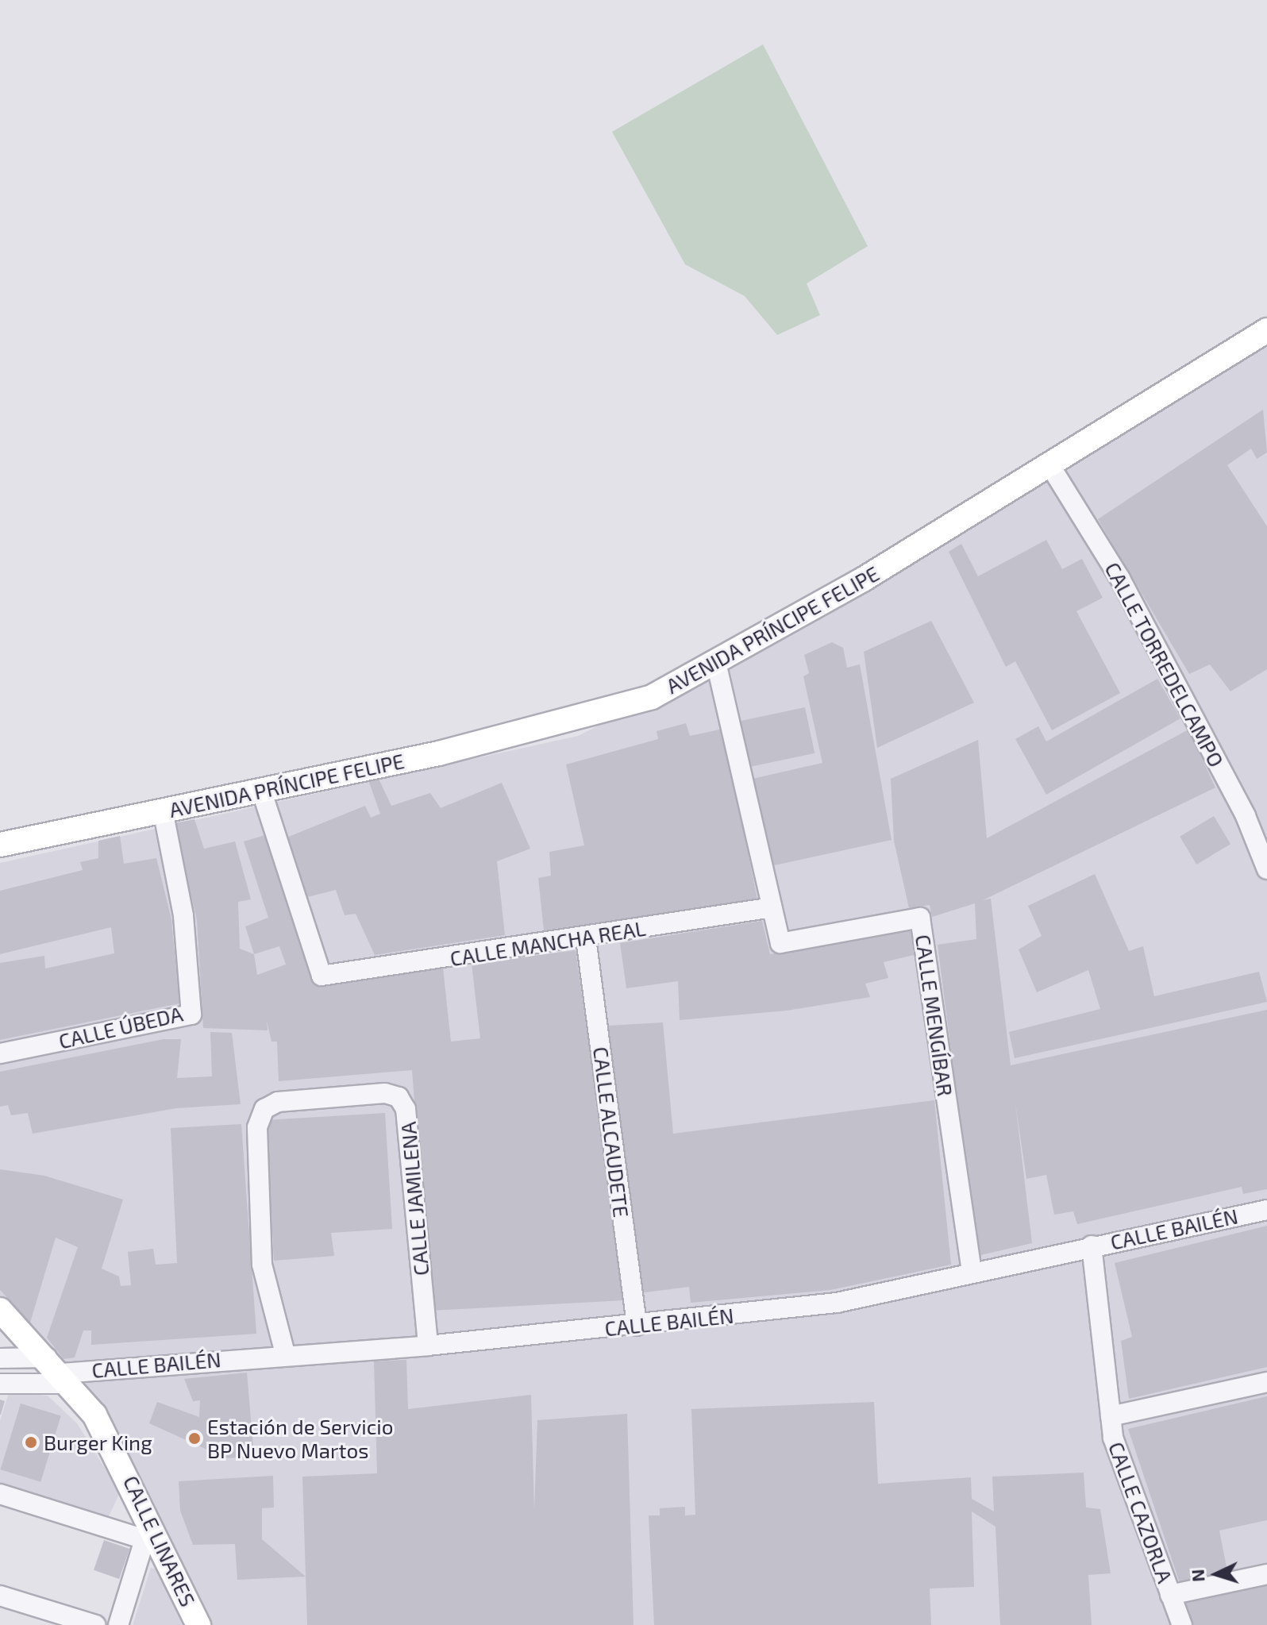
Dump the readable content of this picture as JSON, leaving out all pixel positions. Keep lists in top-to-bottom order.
{
  "streets": {
    "main road": ["AVENIDA PRÍNCIPE FELIPE", "CALLE LINARES"],
    "street": [
      "CALLE TORREDELCAMPO",
      "CALLE MANCHA REAL",
      "CALLE MENGÍBAR",
      "CALLE ÚBEDA",
      "CALLE ALCAUDETE",
      "CALLE JAMILENA",
      "CALLE BAILÉN",
      "CALLE CAZORLA"
    ]
  },
  "crossings": [
    ["AVENIDA PRÍNCIPE FELIPE", "CALLE TORREDELCAMPO"],
    ["AVENIDA PRÍNCIPE FELIPE", "CALLE MANCHA REAL"],
    ["AVENIDA PRÍNCIPE FELIPE", "CALLE MENGÍBAR"],
    ["AVENIDA PRÍNCIPE FELIPE", "CALLE ÚBEDA"],
    ["CALLE MANCHA REAL", "CALLE MENGÍBAR"],
    ["CALLE MANCHA REAL", "CALLE ALCAUDETE"],
    ["CALLE MENGÍBAR", "CALLE BAILÉN"],
    ["CALLE ALCAUDETE", "CALLE BAILÉN"],
    ["CALLE JAMILENA", "CALLE BAILÉN"],
    ["CALLE BAILÉN", "CALLE CAZORLA"],
    ["CALLE BAILÉN", "CALLE LINARES"]
  ],
  "places": ["Estación de Servicio BP Nuevo Martos", "Burger King"],
  "north": "left"
}
